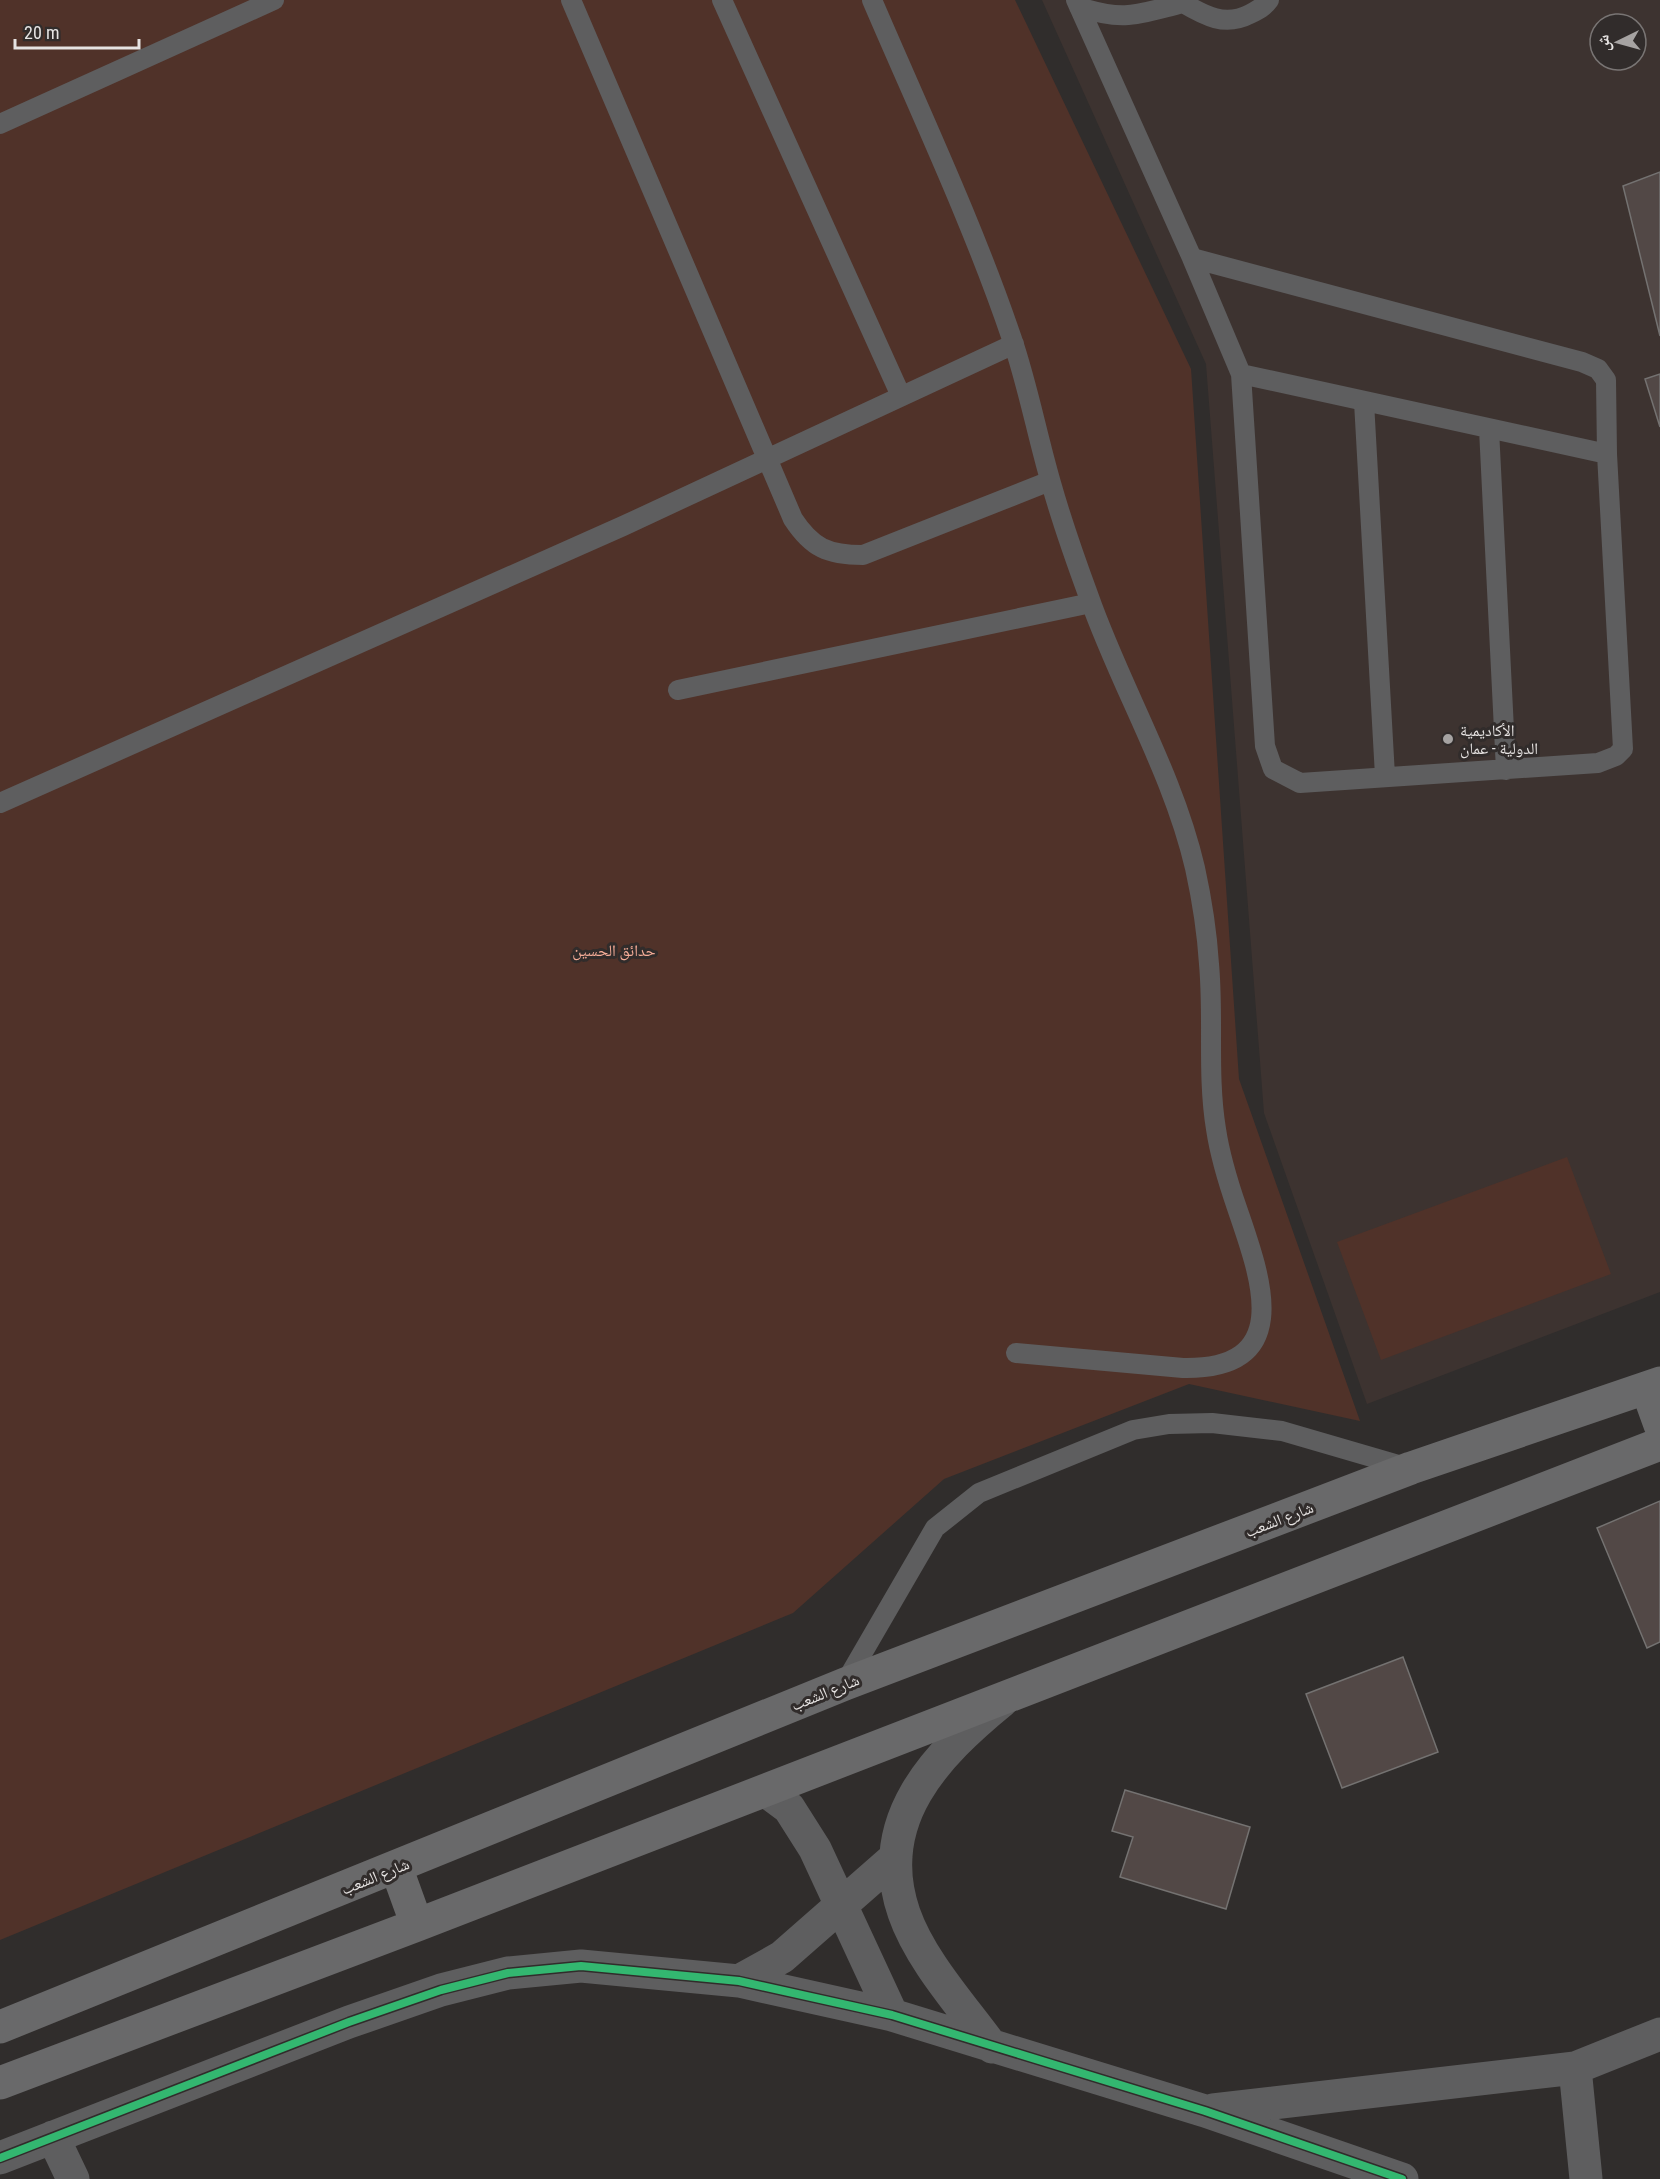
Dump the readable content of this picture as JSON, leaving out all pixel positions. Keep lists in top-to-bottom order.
{
  "streets": {
    "main road": ["شارع الشعب"]
  },
  "parks": ["حدائق الحسين"],
  "places": ["الأكاديمية الدولية - عمان"],
  "scale_bar": "20 m",
  "north": "left"
}
